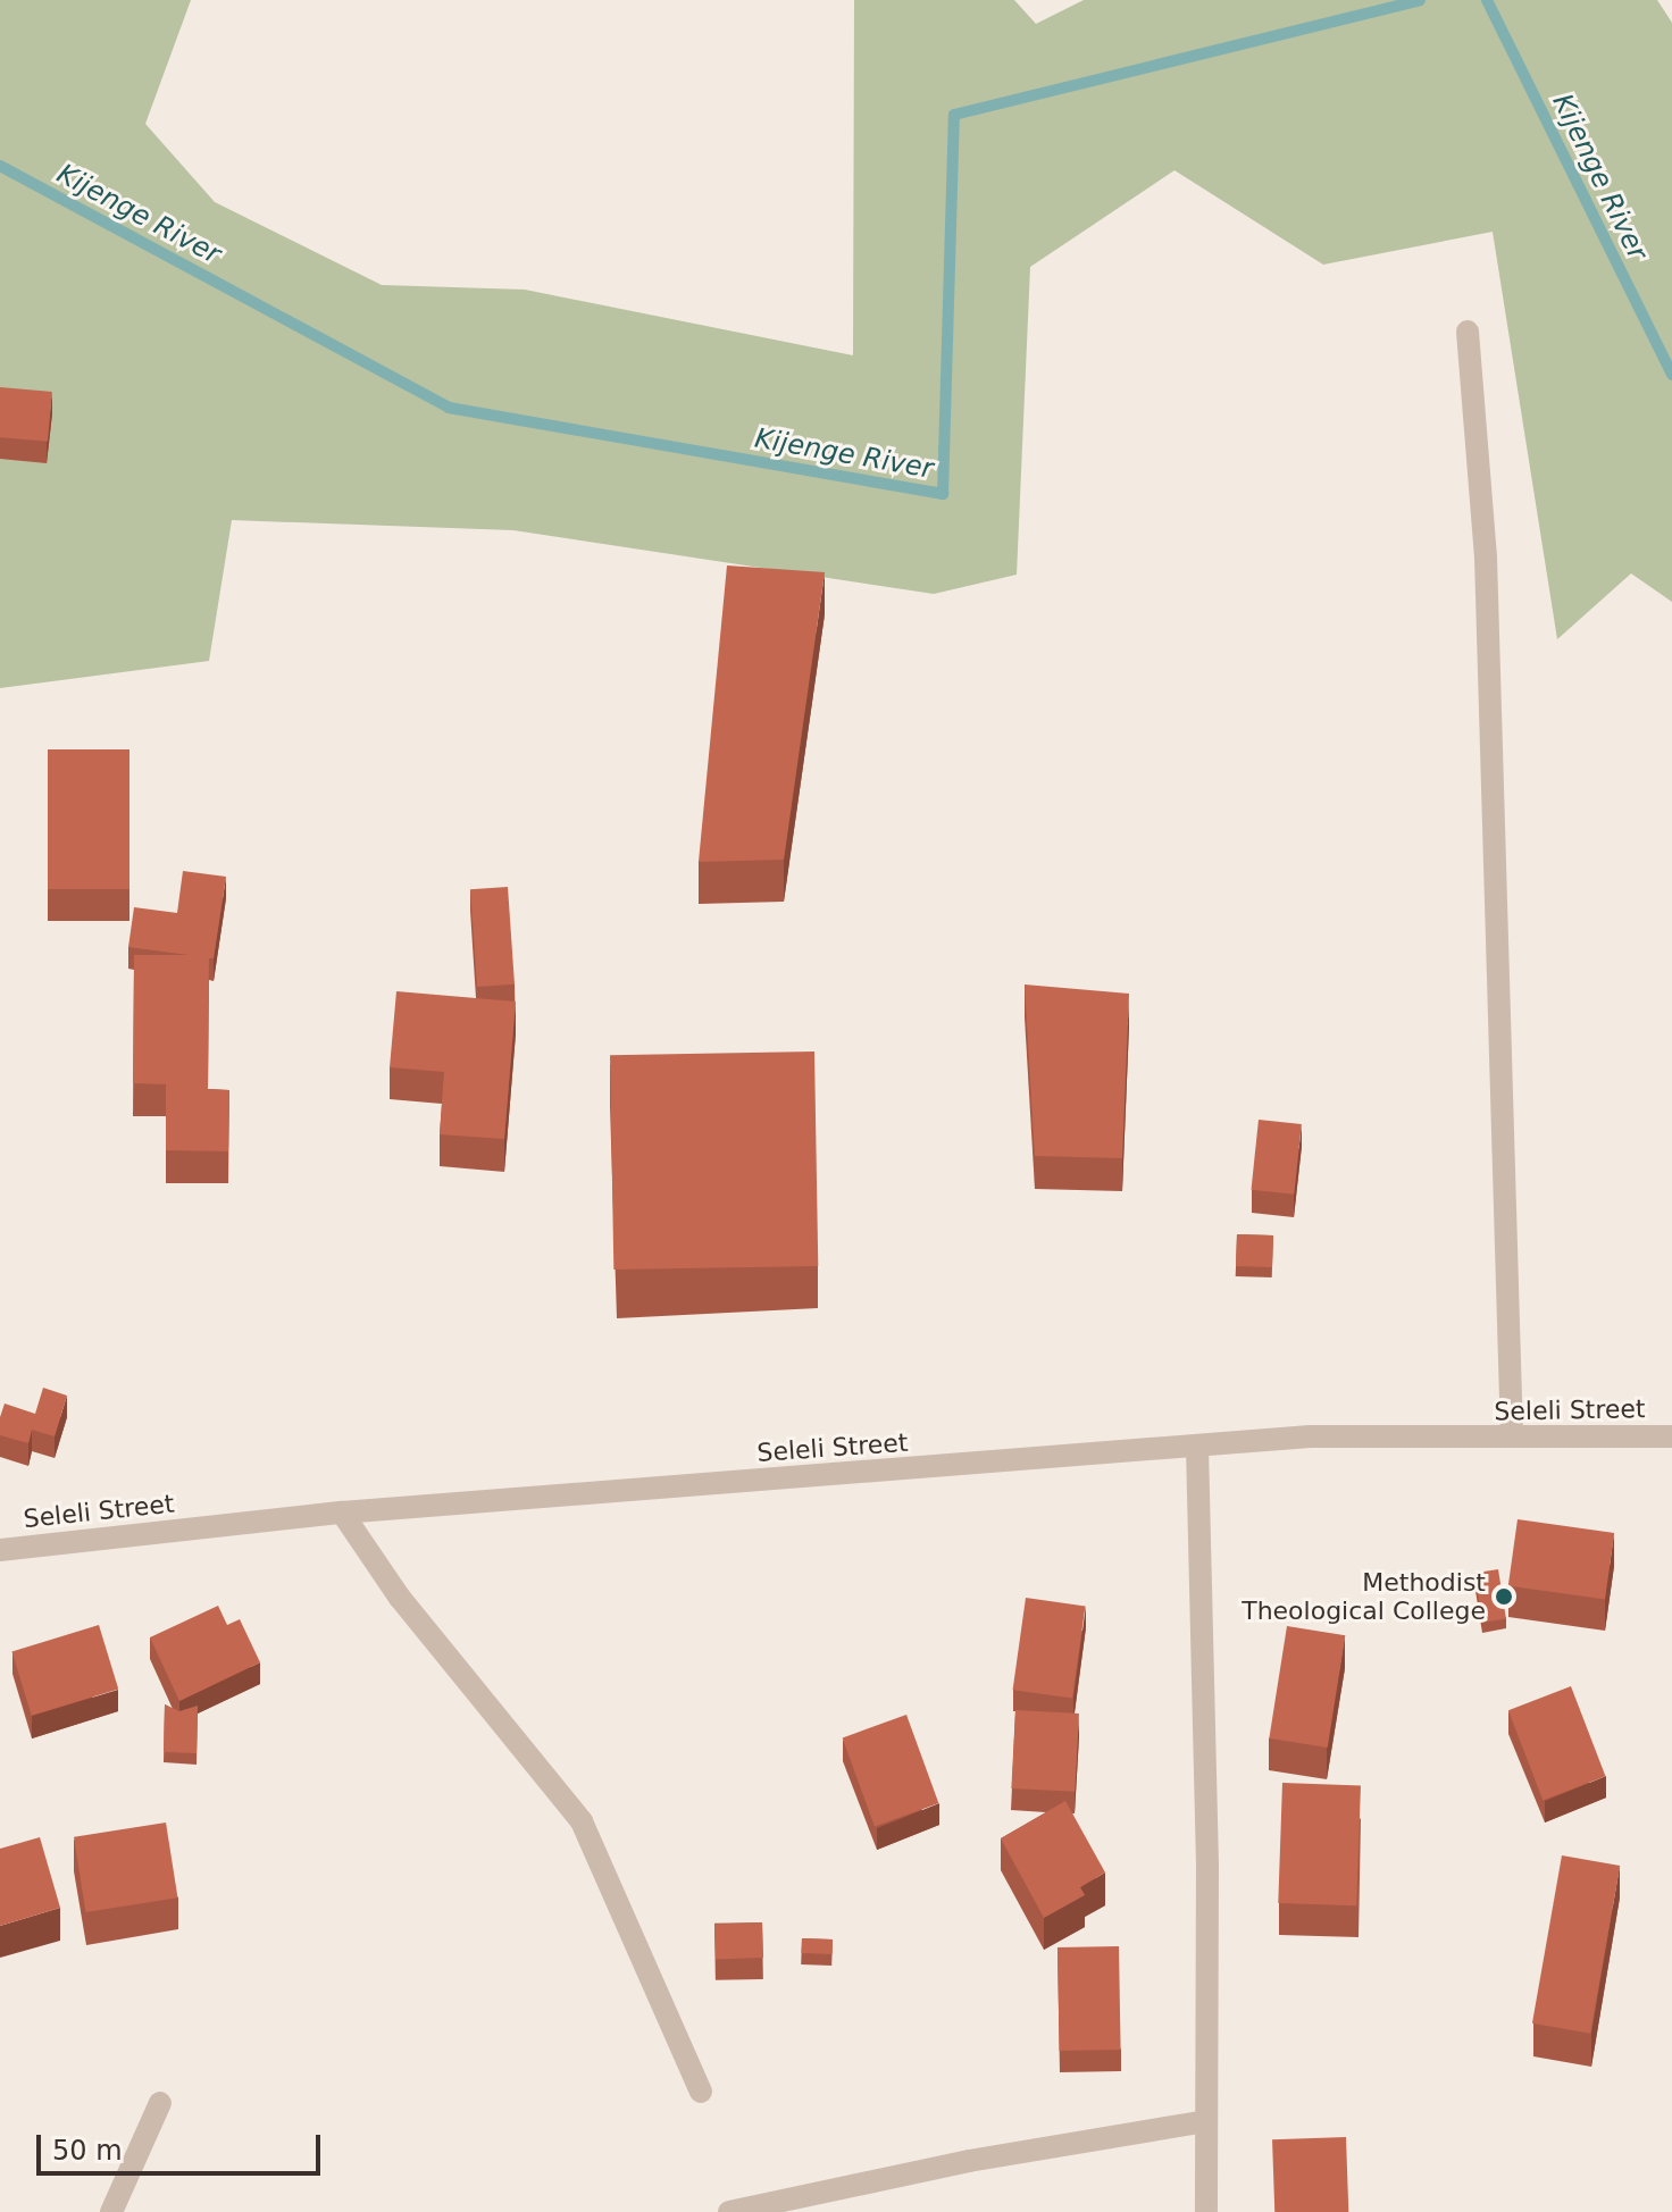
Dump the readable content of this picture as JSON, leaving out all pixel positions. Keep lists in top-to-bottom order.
{
  "streets": {
    "street": ["Seleli Street"]
  },
  "water": ["Kijenge River"],
  "places": ["Methodist Theological College"],
  "scale_bar": "50 m"
}
